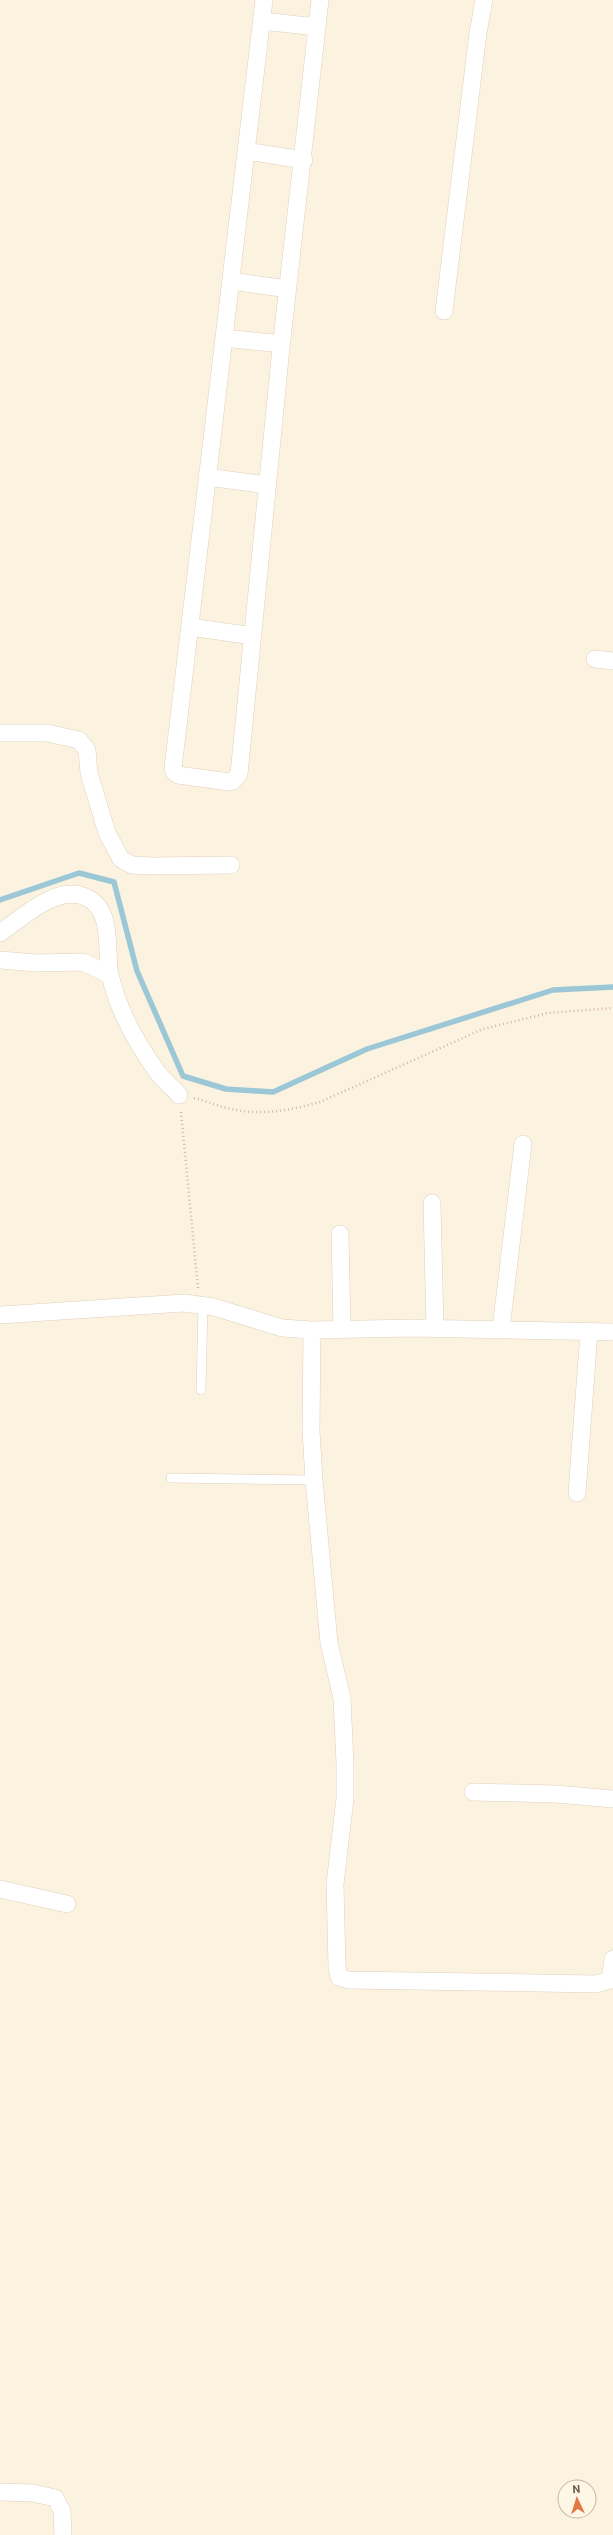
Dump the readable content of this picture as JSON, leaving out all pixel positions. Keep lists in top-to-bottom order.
{
  "north": "top"
}
